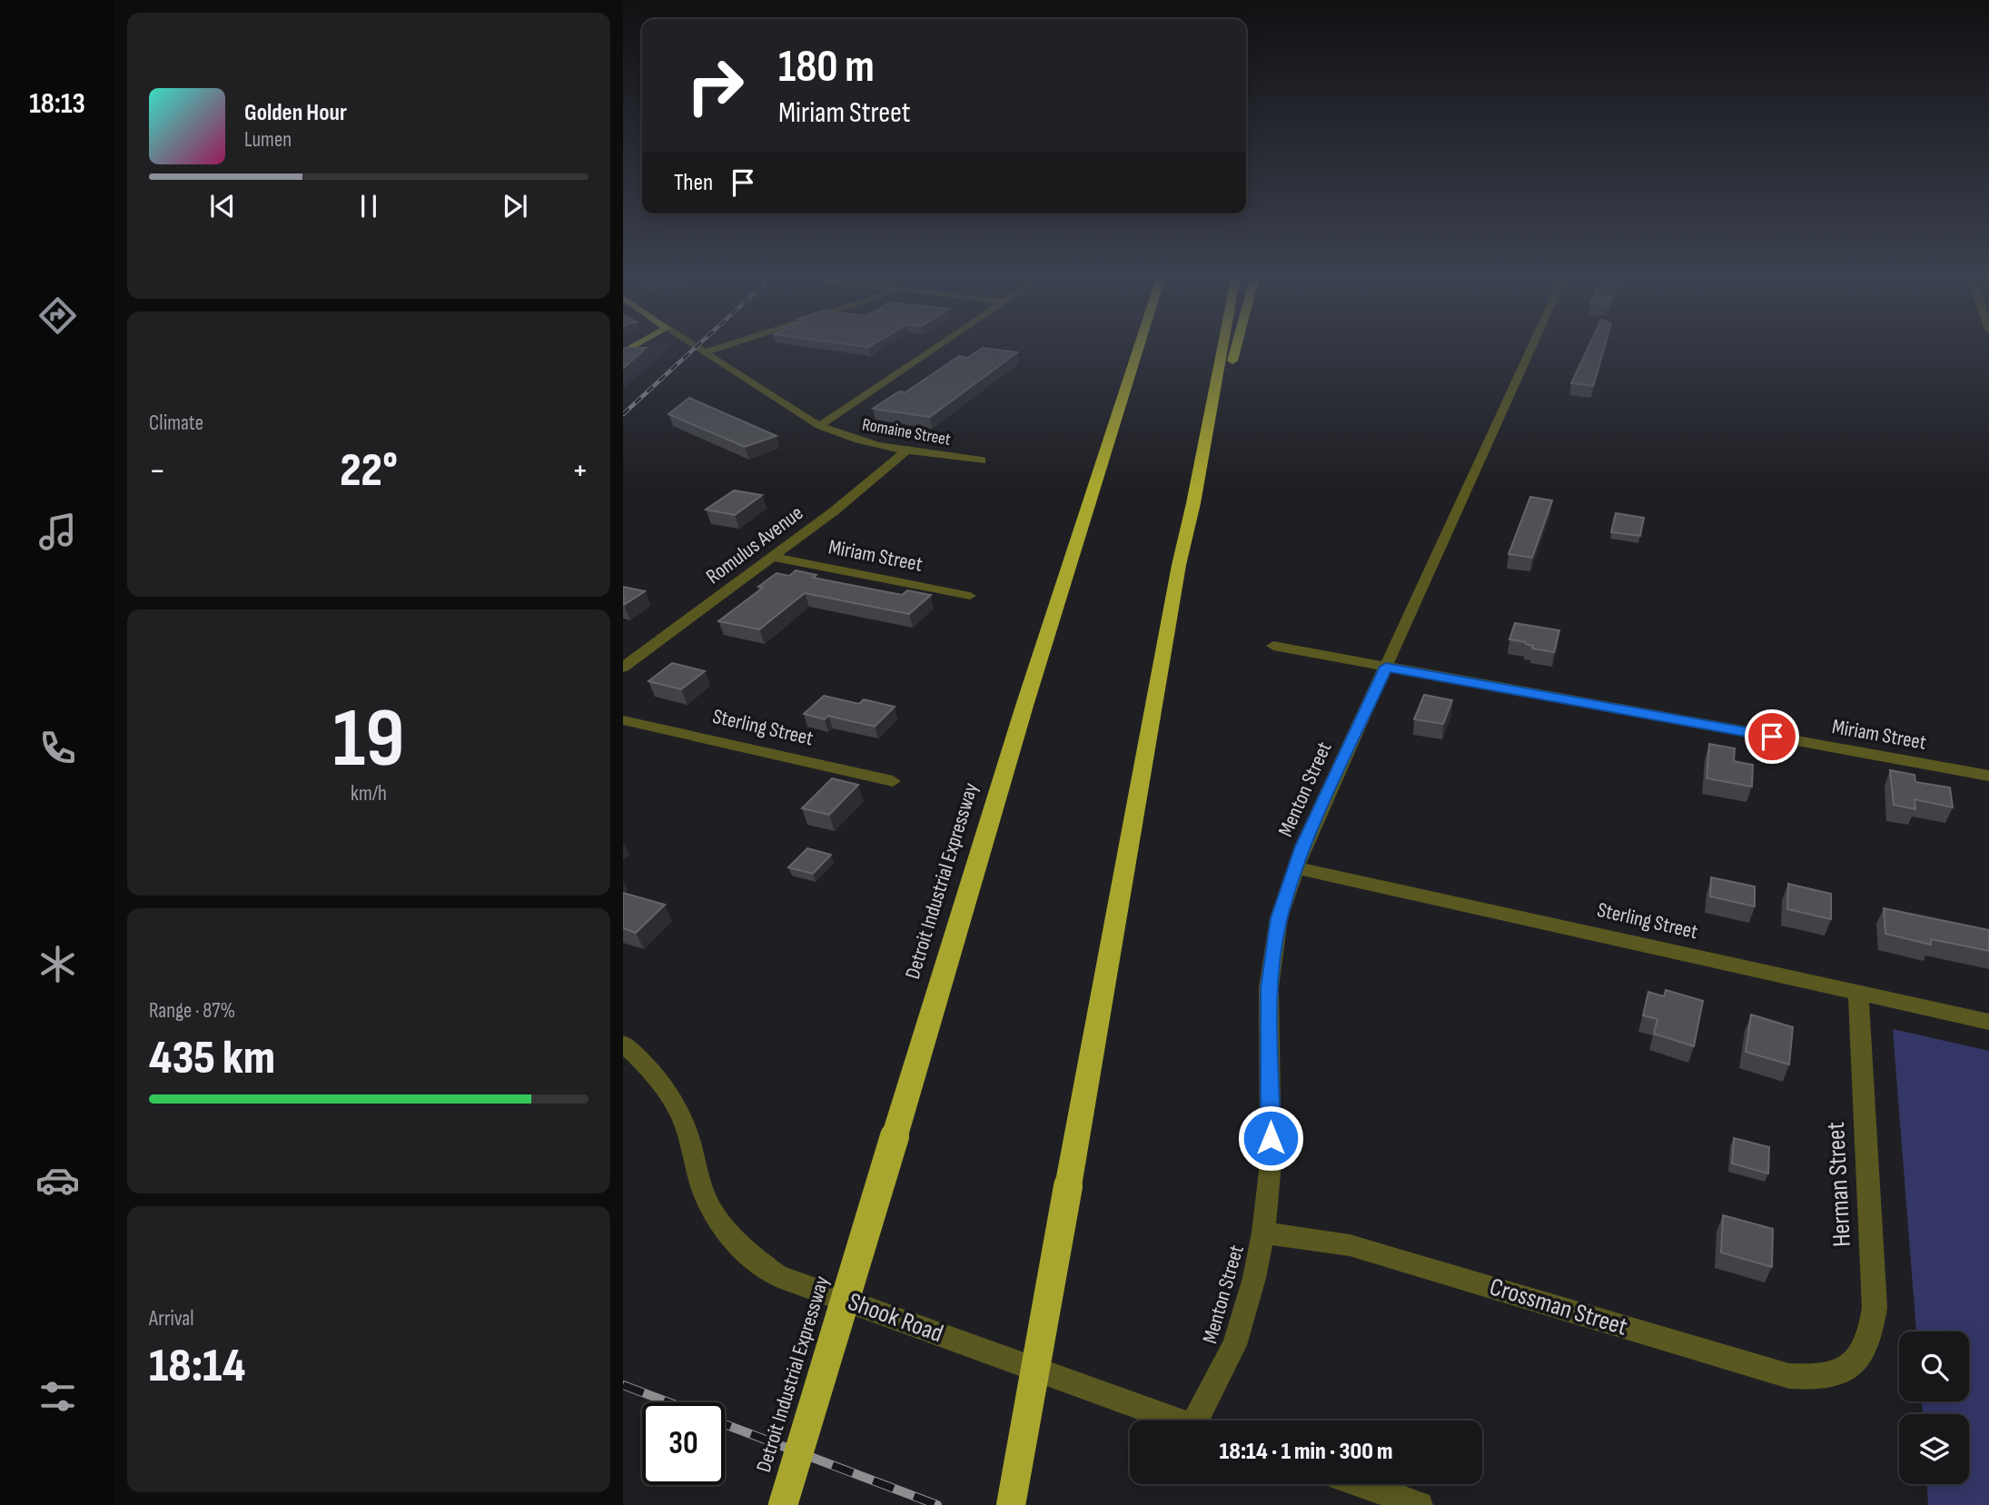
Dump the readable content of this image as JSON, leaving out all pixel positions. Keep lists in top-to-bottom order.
{
  "streets": {
    "highway": ["Detroit Industrial Expressway"],
    "street": [
      "Romaine Street",
      "Romulus Avenue",
      "Miriam Street",
      "Sterling Street",
      "Menton Street",
      "Herman Street",
      "Crossman Street",
      "Shook Road"
    ]
  },
  "crossings": [
    ["Romaine Street", "Romulus Avenue"],
    ["Romulus Avenue", "Miriam Street"],
    ["Miriam Street", "Menton Street"],
    ["Sterling Street", "Menton Street"],
    ["Sterling Street", "Herman Street"],
    ["Menton Street", "Crossman Street"],
    ["Herman Street", "Crossman Street"]
  ],
  "page": {
    "tabs": "18:13",
    "turn": ["180 m", "Miriam Street"],
    "song": ["Golden Hour", "Lumen"],
    "then": "Then",
    "tile": [
      "Climate",
      ["19", "km/h"],
      ["Range · 87%", "435 km"],
      ["Arrival", "18:14"]
    ],
    "heat": ["−", "22°", "+"],
    "limit": "30",
    "trip": "18:14 · 1 min · 300 m"
  }
}
